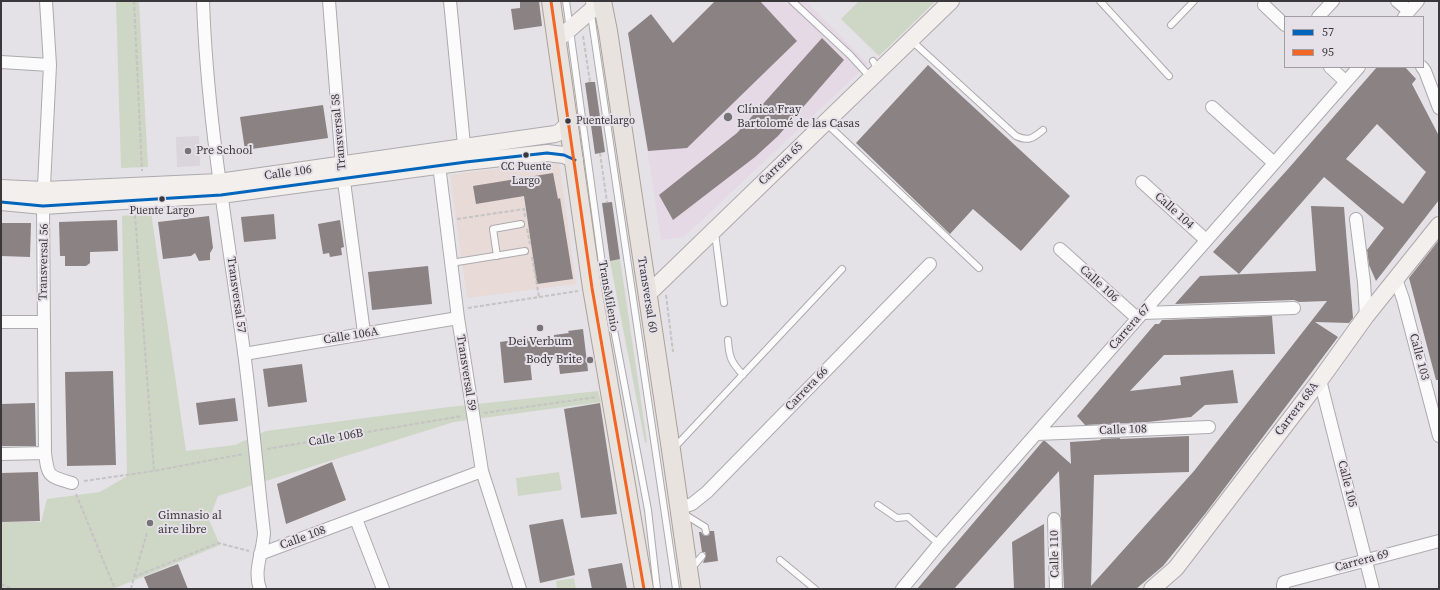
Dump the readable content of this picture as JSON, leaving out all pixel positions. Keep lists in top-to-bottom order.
{
  "streets": {
    "main road": ["Transversal 60"],
    "street": [
      "Transversal 58",
      "Carrera 65",
      "Calle 106",
      "Calle 104",
      "Transversal 56",
      "Transversal 57",
      "Carrera 67",
      "Calle 106A",
      "Calle 103",
      "Transversal 59",
      "Carrera 66",
      "Carrera 68A",
      "Calle 108",
      "Calle 105",
      "Calle 110",
      "Carrera 69"
    ],
    "lane": ["TransMilenio"],
    "path": ["Calle 106B"]
  },
  "crossings": [
    ["Transversal 58", "Calle 106"],
    ["Transversal 58", "Calle 106A"],
    ["Carrera 65", "Transversal 60"],
    ["Calle 106", "Transversal 56"],
    ["Calle 106", "Transversal 57"],
    ["Calle 106", "Carrera 67"],
    ["Calle 106", "Transversal 59"],
    ["Calle 104", "Carrera 67"],
    ["Transversal 56", "Calle 106B"],
    ["Transversal 57", "Calle 106A"],
    ["Transversal 57", "Calle 108"],
    ["Transversal 57", "Calle 106B"],
    ["Transversal 60", "TransMilenio"],
    ["Transversal 60", "Carrera 66"],
    ["Carrera 67", "Calle 108"],
    ["Calle 106A", "Transversal 59"],
    ["Calle 103", "Carrera 68A"],
    ["Transversal 59", "Calle 108"],
    ["Transversal 59", "Calle 106B"],
    ["Carrera 68A", "Calle 105"],
    ["Calle 105", "Carrera 69"]
  ],
  "places": [
    "Clínica Fray Bartolomé de las Casas",
    "Puentelargo",
    "Pre School",
    "CC Puente Largo",
    "Puente Largo",
    "Dei Verbum",
    "Body Brite",
    "Gimnasio al aire libre"
  ],
  "lines": ["transit line 95", "transit line 57"],
  "legend": ["57", "95"]
}
